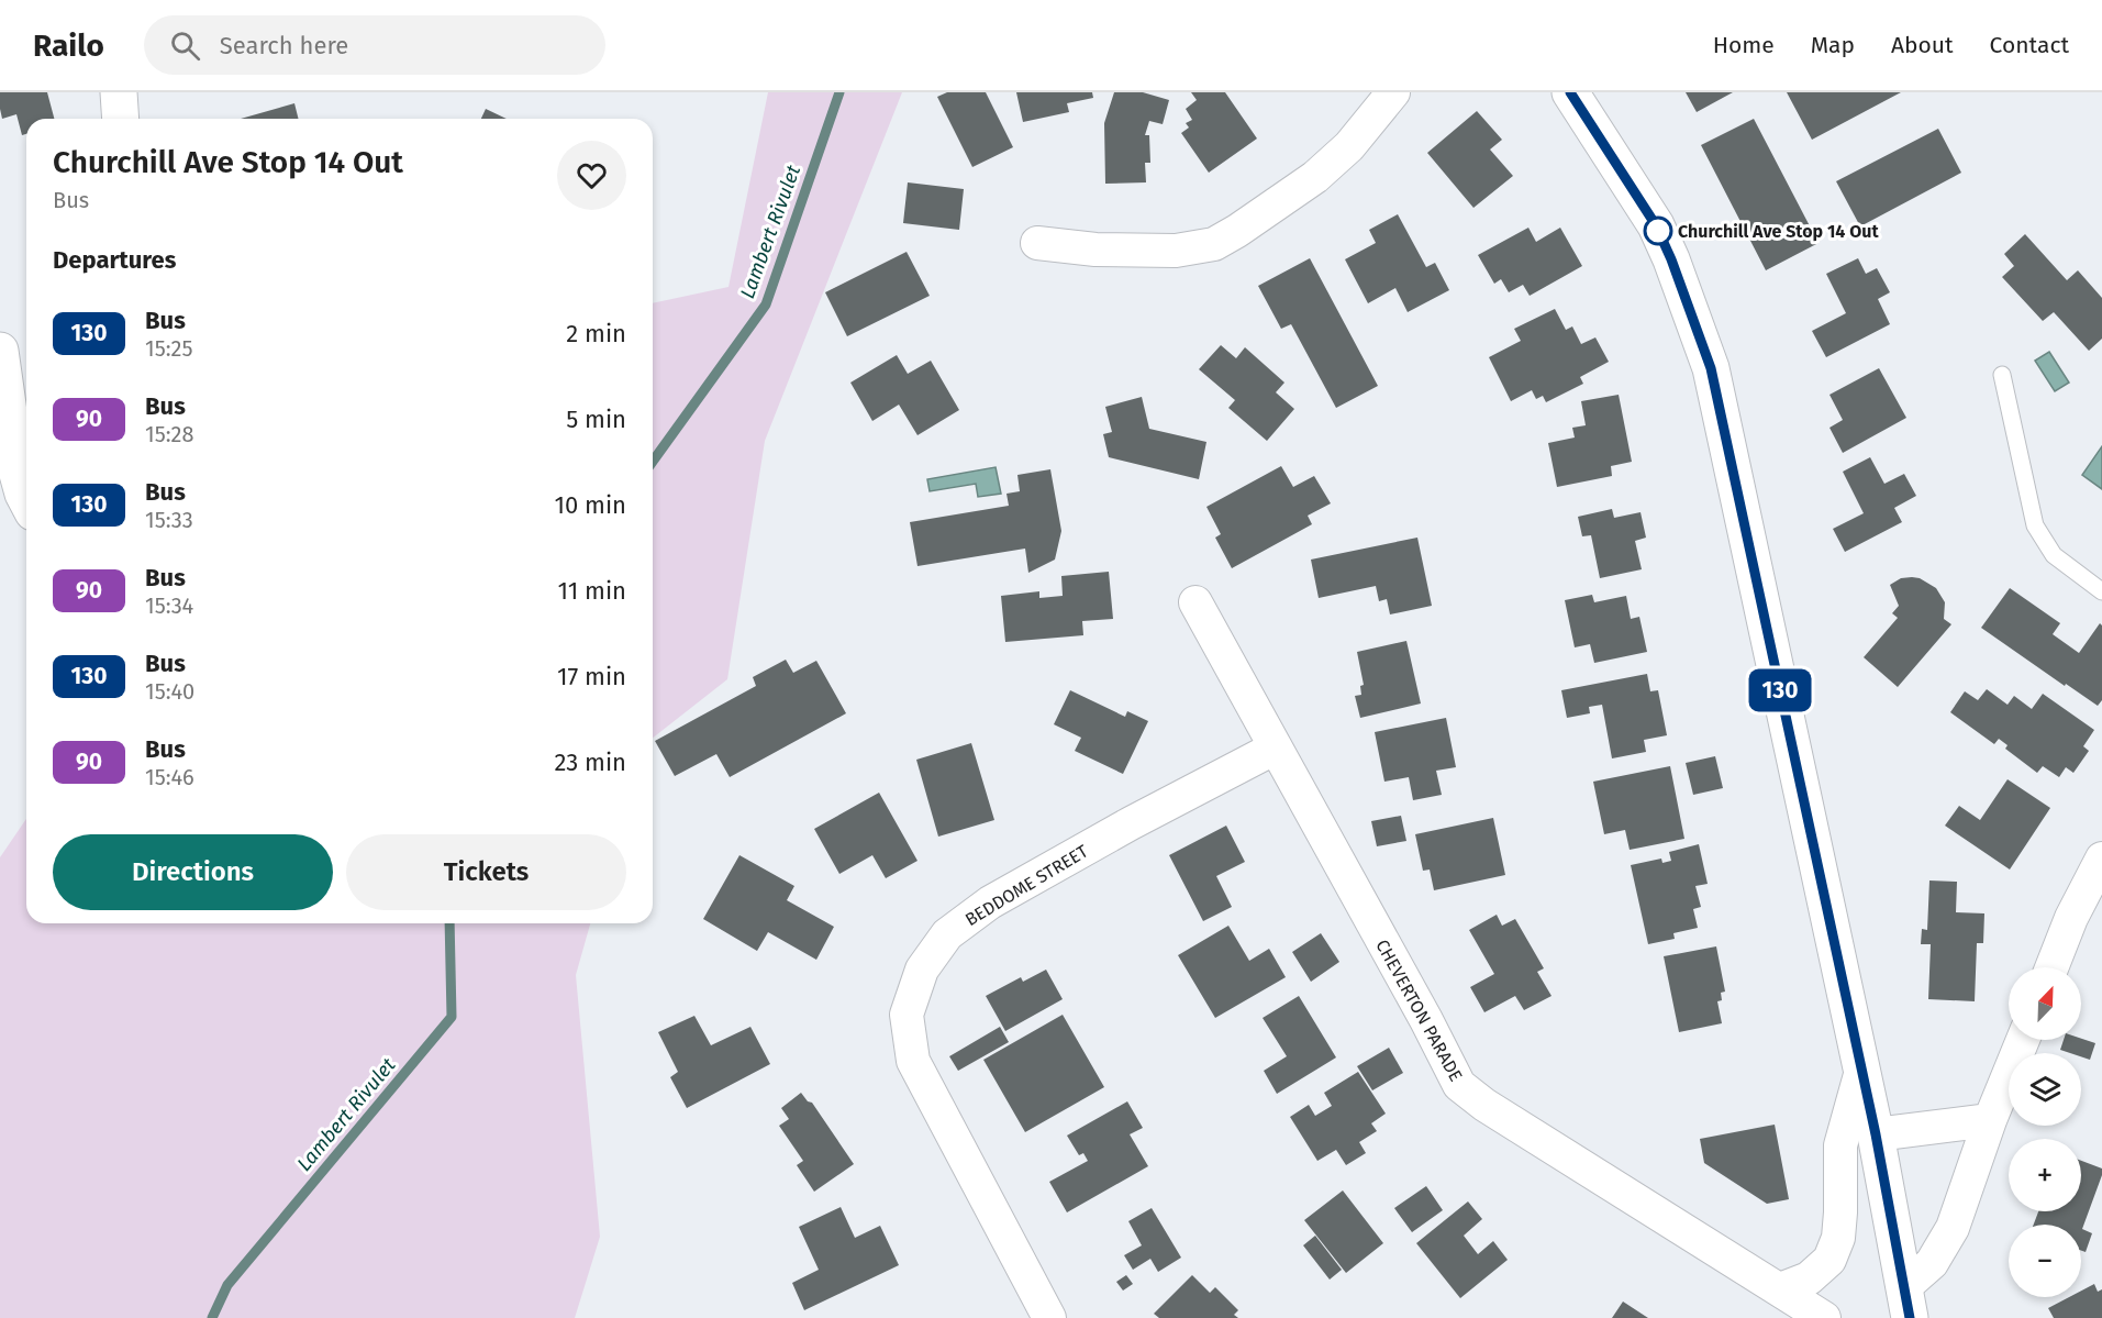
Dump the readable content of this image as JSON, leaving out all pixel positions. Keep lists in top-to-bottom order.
{
  "streets": {
    "street": ["BEDDOME STREET", "CHEVERTON PARADE"]
  },
  "crossings": [
    ["BEDDOME STREET", "CHEVERTON PARADE"]
  ],
  "water": ["Lambert Rivulet"],
  "places": ["Churchill Ave Stop 14 Out"],
  "lines": ["bus line 130"],
  "north": "top right",
  "page": {
    "header": "Railo",
    "search": "Search here",
    "nav": [
      "Home",
      "Map",
      "About",
      "Contact"
    ],
    "on_map": "130",
    "heading": [
      ["Churchill Ave Stop 14 Out", "Bus"],
      "Departures"
    ],
    "list": [
      {
        "mark": "130",
        "name": "Bus",
        "note": "15:25",
        "value": "2 min"
      },
      {
        "mark": "90",
        "name": "Bus",
        "note": "15:28",
        "value": "5 min"
      },
      {
        "mark": "130",
        "name": "Bus",
        "note": "15:33",
        "value": "10 min"
      },
      {
        "mark": "90",
        "name": "Bus",
        "note": "15:34",
        "value": "11 min"
      },
      {
        "mark": "130",
        "name": "Bus",
        "note": "15:40",
        "value": "17 min"
      },
      {
        "mark": "90",
        "name": "Bus",
        "note": "15:46",
        "value": "23 min"
      }
    ],
    "buttons": ["Directions", "Tickets"],
    "map_buttons": ["+", "−"]
  }
}
